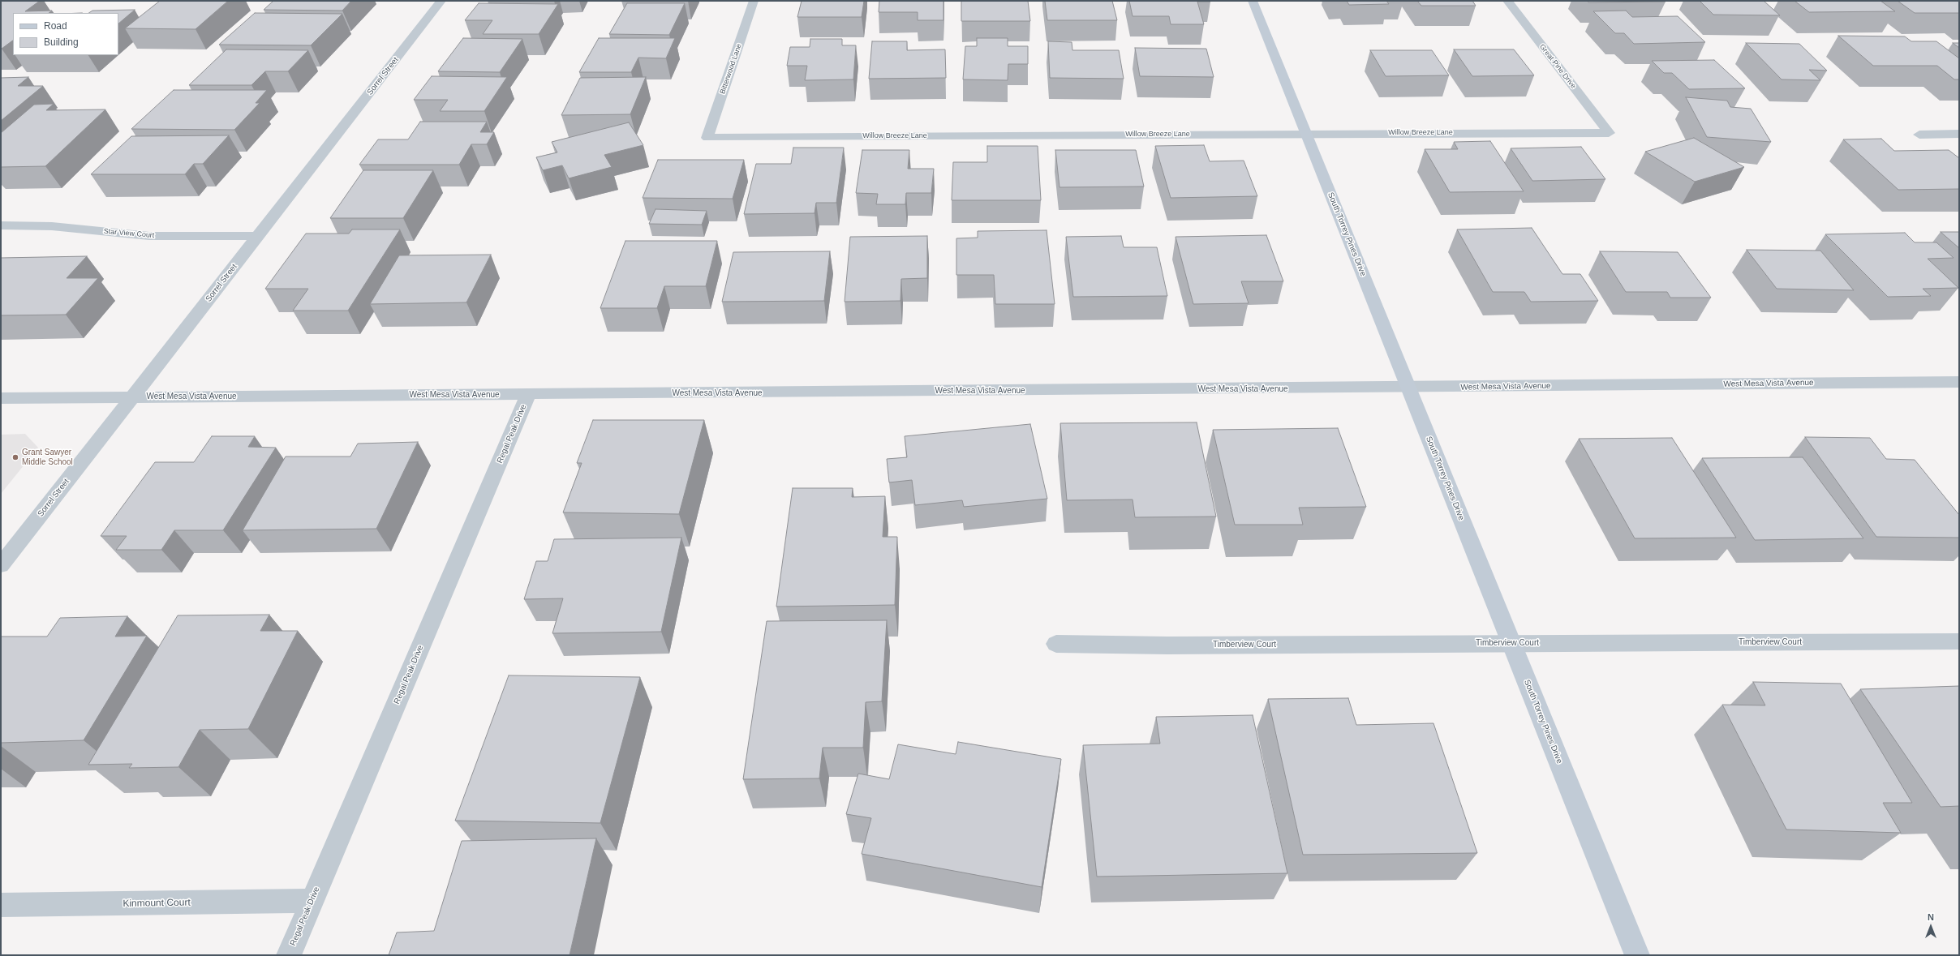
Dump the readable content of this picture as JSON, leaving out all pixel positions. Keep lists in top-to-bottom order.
{
  "streets": {
    "main road": ["South Torrey Pines Drive"],
    "street": [
      "Great Pine Drive",
      "Bitterwood Lane",
      "Sorrel Street",
      "Willow Breeze Lane",
      "Star View Court",
      "West Mesa Vista Avenue",
      "Regal Peak Drive",
      "Timberview Court",
      "Kinmount Court"
    ]
  },
  "crossings": [
    ["Great Pine Drive", "Willow Breeze Lane"],
    ["Bitterwood Lane", "Willow Breeze Lane"],
    ["Sorrel Street", "Star View Court"],
    ["Sorrel Street", "West Mesa Vista Avenue"],
    ["Willow Breeze Lane", "South Torrey Pines Drive"],
    ["South Torrey Pines Drive", "West Mesa Vista Avenue"],
    ["South Torrey Pines Drive", "Timberview Court"],
    ["West Mesa Vista Avenue", "Regal Peak Drive"],
    ["Regal Peak Drive", "Kinmount Court"]
  ],
  "places": ["Grant Sawyer Middle School"],
  "legend": ["Road", "Building"],
  "north": "top"
}
